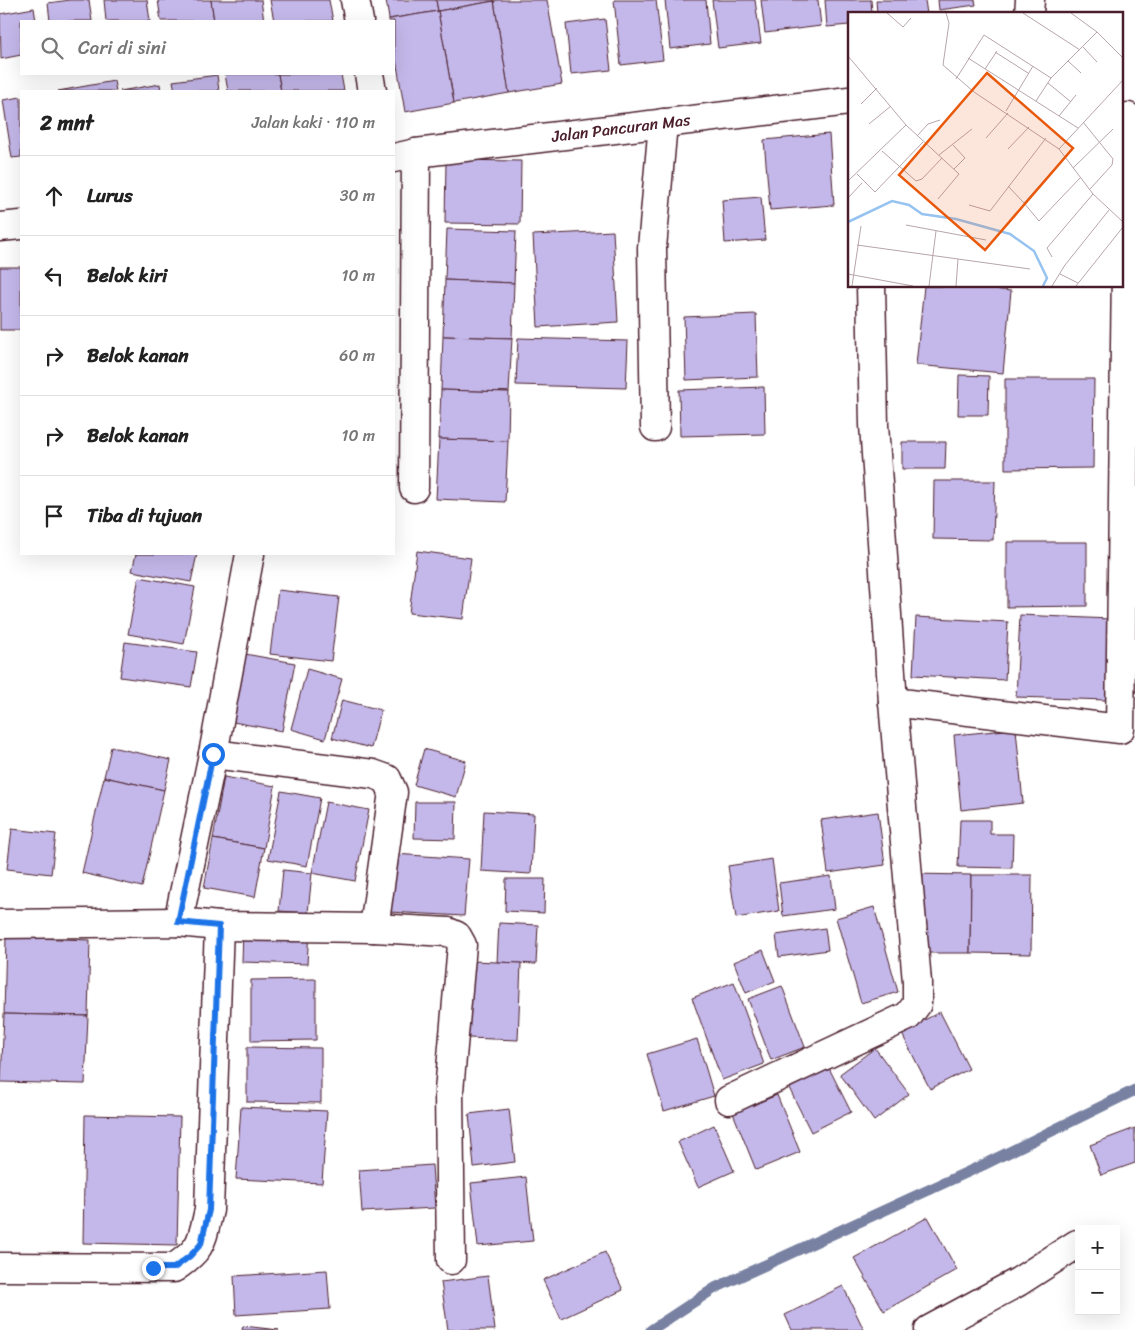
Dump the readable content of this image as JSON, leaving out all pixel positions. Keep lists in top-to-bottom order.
{
  "streets": {
    "street": ["Jalan Pancuran Mas"]
  },
  "page": {
    "search": "Cari di sini",
    "heading": ["2 mnt", "Jalan kaki · 110 m"],
    "list": [
      ["Lurus", "30 m"],
      ["Belok kiri", "10 m"],
      ["Belok kanan", "60 m"],
      ["Belok kanan", "10 m"],
      "Tiba di tujuan"
    ],
    "map_buttons": ["+", "−"]
  }
}
